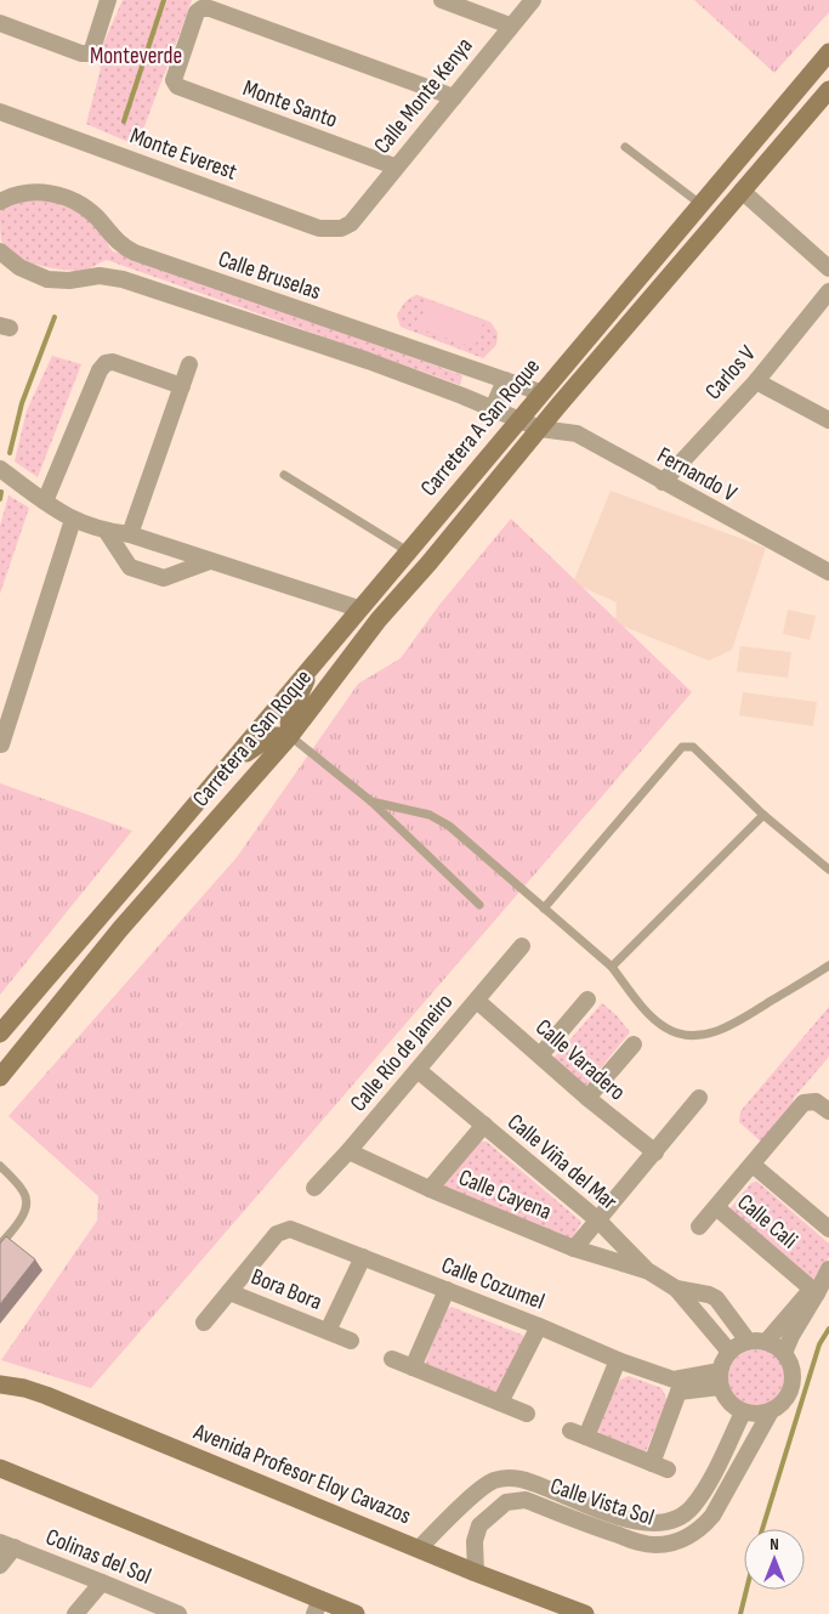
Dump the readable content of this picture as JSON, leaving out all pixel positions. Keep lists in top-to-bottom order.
{
  "streets": {
    "main road": ["Carretera A San Roque", "Carretera a San Roque", "Avenida Profesor Eloy Cavazos"],
    "street": [
      "Calle Monte Kenya",
      "Monte Santo",
      "Monte Everest",
      "Calle Bruselas",
      "Carlos V",
      "Fernando V",
      "Calle Río de Janeiro",
      "Calle Varadero",
      "Calle Viña del Mar",
      "Calle Cayena",
      "Calle Cali",
      "Calle Cozumel",
      "Bora Bora",
      "Calle Vista Sol",
      "Colinas del Sol"
    ]
  },
  "crossings": [
    ["Calle Monte Kenya", "Monte Santo"],
    ["Calle Monte Kenya", "Monte Everest"],
    ["Calle Bruselas", "Carretera A San Roque"],
    ["Carlos V", "Fernando V"],
    ["Carretera A San Roque", "Fernando V"],
    ["Carretera A San Roque", "Carretera a San Roque"],
    ["Fernando V", "Carretera a San Roque"],
    ["Calle Río de Janeiro", "Calle Varadero"],
    ["Calle Río de Janeiro", "Calle Viña del Mar"],
    ["Calle Río de Janeiro", "Calle Cayena"],
    ["Calle Viña del Mar", "Calle Cayena"],
    ["Calle Viña del Mar", "Calle Cozumel"],
    ["Calle Viña del Mar", "Calle Vista Sol"],
    ["Calle Cozumel", "Bora Bora"],
    ["Calle Cozumel", "Calle Vista Sol"],
    ["Avenida Profesor Eloy Cavazos", "Calle Vista Sol"]
  ],
  "parks": ["Monteverde"],
  "north": "top"
}
